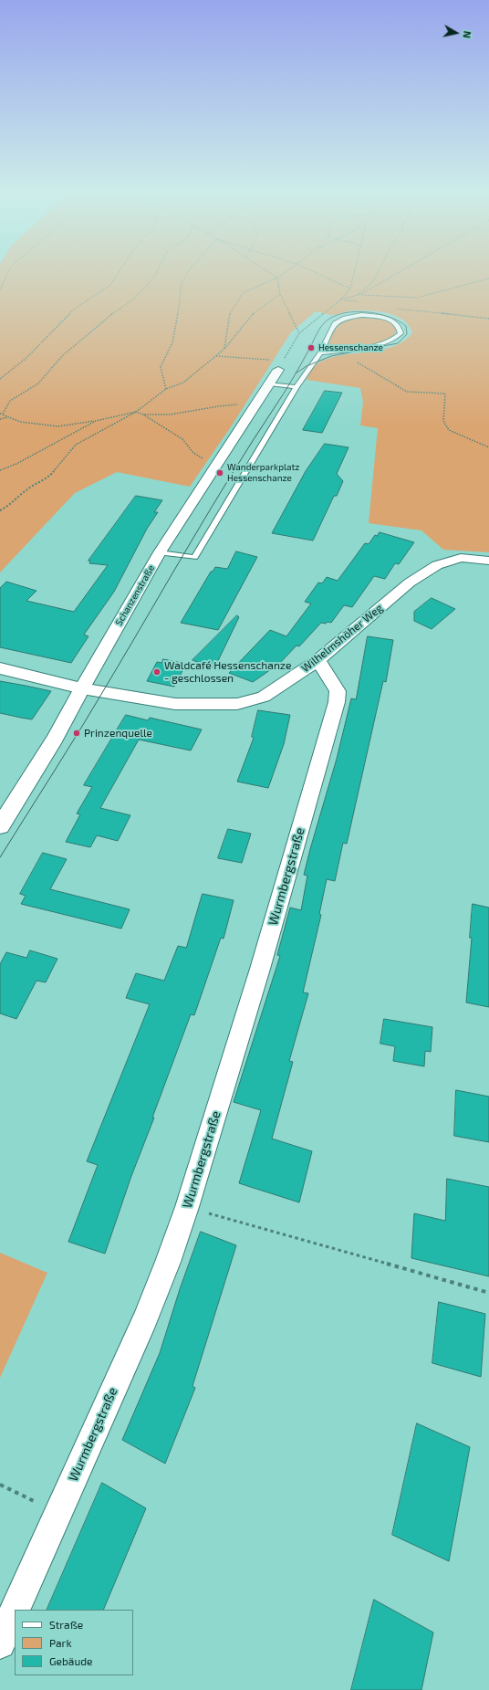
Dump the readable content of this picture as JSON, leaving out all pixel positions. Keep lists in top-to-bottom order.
{
  "streets": {
    "street": ["Schanzenstraße", "Wilhelmshöher Weg", "Wurmbergstraße"]
  },
  "crossings": [
    ["Schanzenstraße", "Wilhelmshöher Weg"],
    ["Wilhelmshöher Weg", "Wurmbergstraße"]
  ],
  "places": [
    "Hessenschanze",
    "Wanderparkplatz Hessenschanze",
    "Waldcafé Hessenschanze - geschlossen",
    "Prinzenquelle"
  ],
  "legend": ["Straße", "Park", "Gebäude"],
  "north": "right"
}
